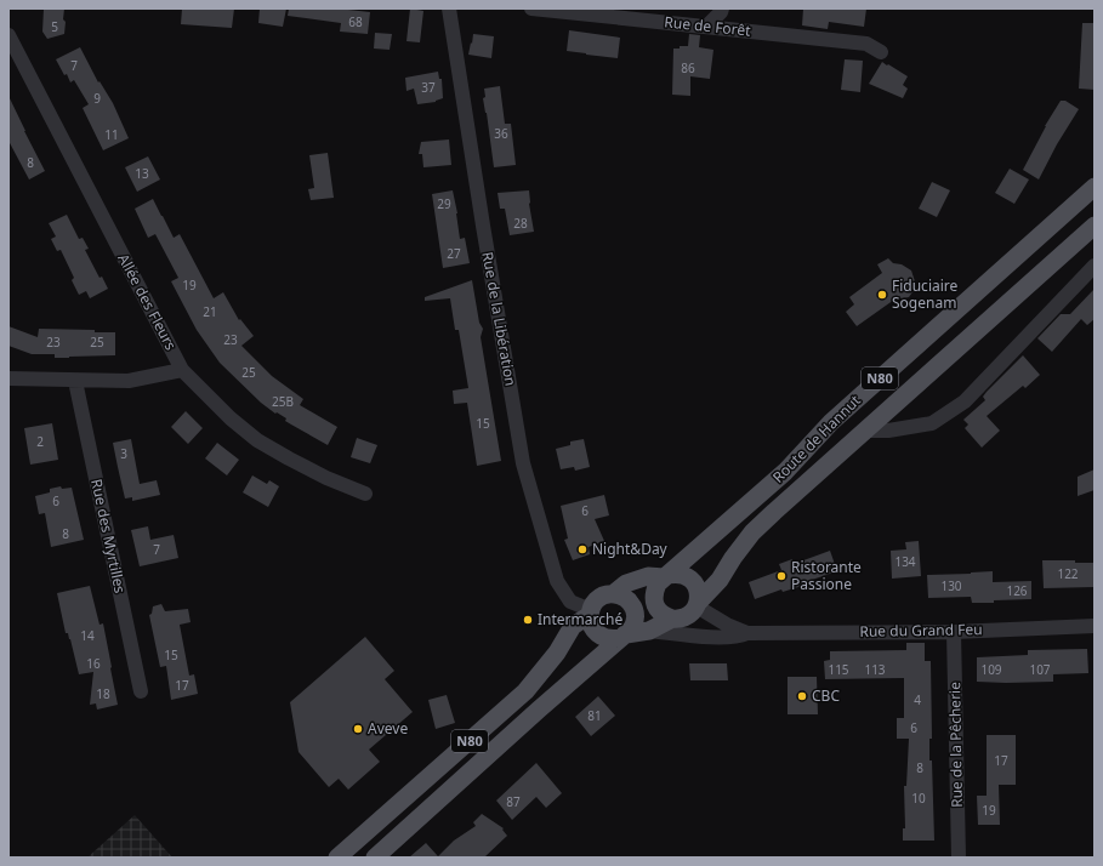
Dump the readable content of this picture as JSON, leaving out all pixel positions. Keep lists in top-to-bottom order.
{
  "streets": {
    "main road": ["N80", "Route de Hannut"],
    "street": [
      "Rue de Forêt",
      "Allée des Fleurs",
      "Rue de la Libération",
      "Rue des Myrtilles",
      "Rue du Grand Feu",
      "Rue de la Pêcherie"
    ]
  },
  "crossings": [
    ["Rue de la Libération", "N80"],
    ["Rue de la Libération", "Route de Hannut"],
    ["N80", "Route de Hannut"],
    ["N80", "Rue du Grand Feu"],
    ["Route de Hannut", "Rue du Grand Feu"],
    ["Rue du Grand Feu", "Rue de la Pêcherie"]
  ],
  "places": [
    "Fiduciaire Sogenam",
    "Night&Day",
    "Ristorante Passione",
    "Intermarché",
    "CBC",
    "Aveve"
  ],
  "house_numbers": [
    "68",
    "5",
    "7",
    "86",
    "37",
    "9",
    "36",
    "11",
    "8",
    "13",
    "29",
    "28",
    "27",
    "19",
    "21",
    "23",
    "23",
    "25",
    "25",
    "25B",
    "15",
    "2",
    "3",
    "6",
    "6",
    "8",
    "7",
    "134",
    "122",
    "130",
    "126",
    "14",
    "15",
    "16",
    "115",
    "113",
    "109",
    "107",
    "17",
    "18",
    "4",
    "81",
    "6",
    "17",
    "8",
    "10",
    "87",
    "19"
  ]
}
